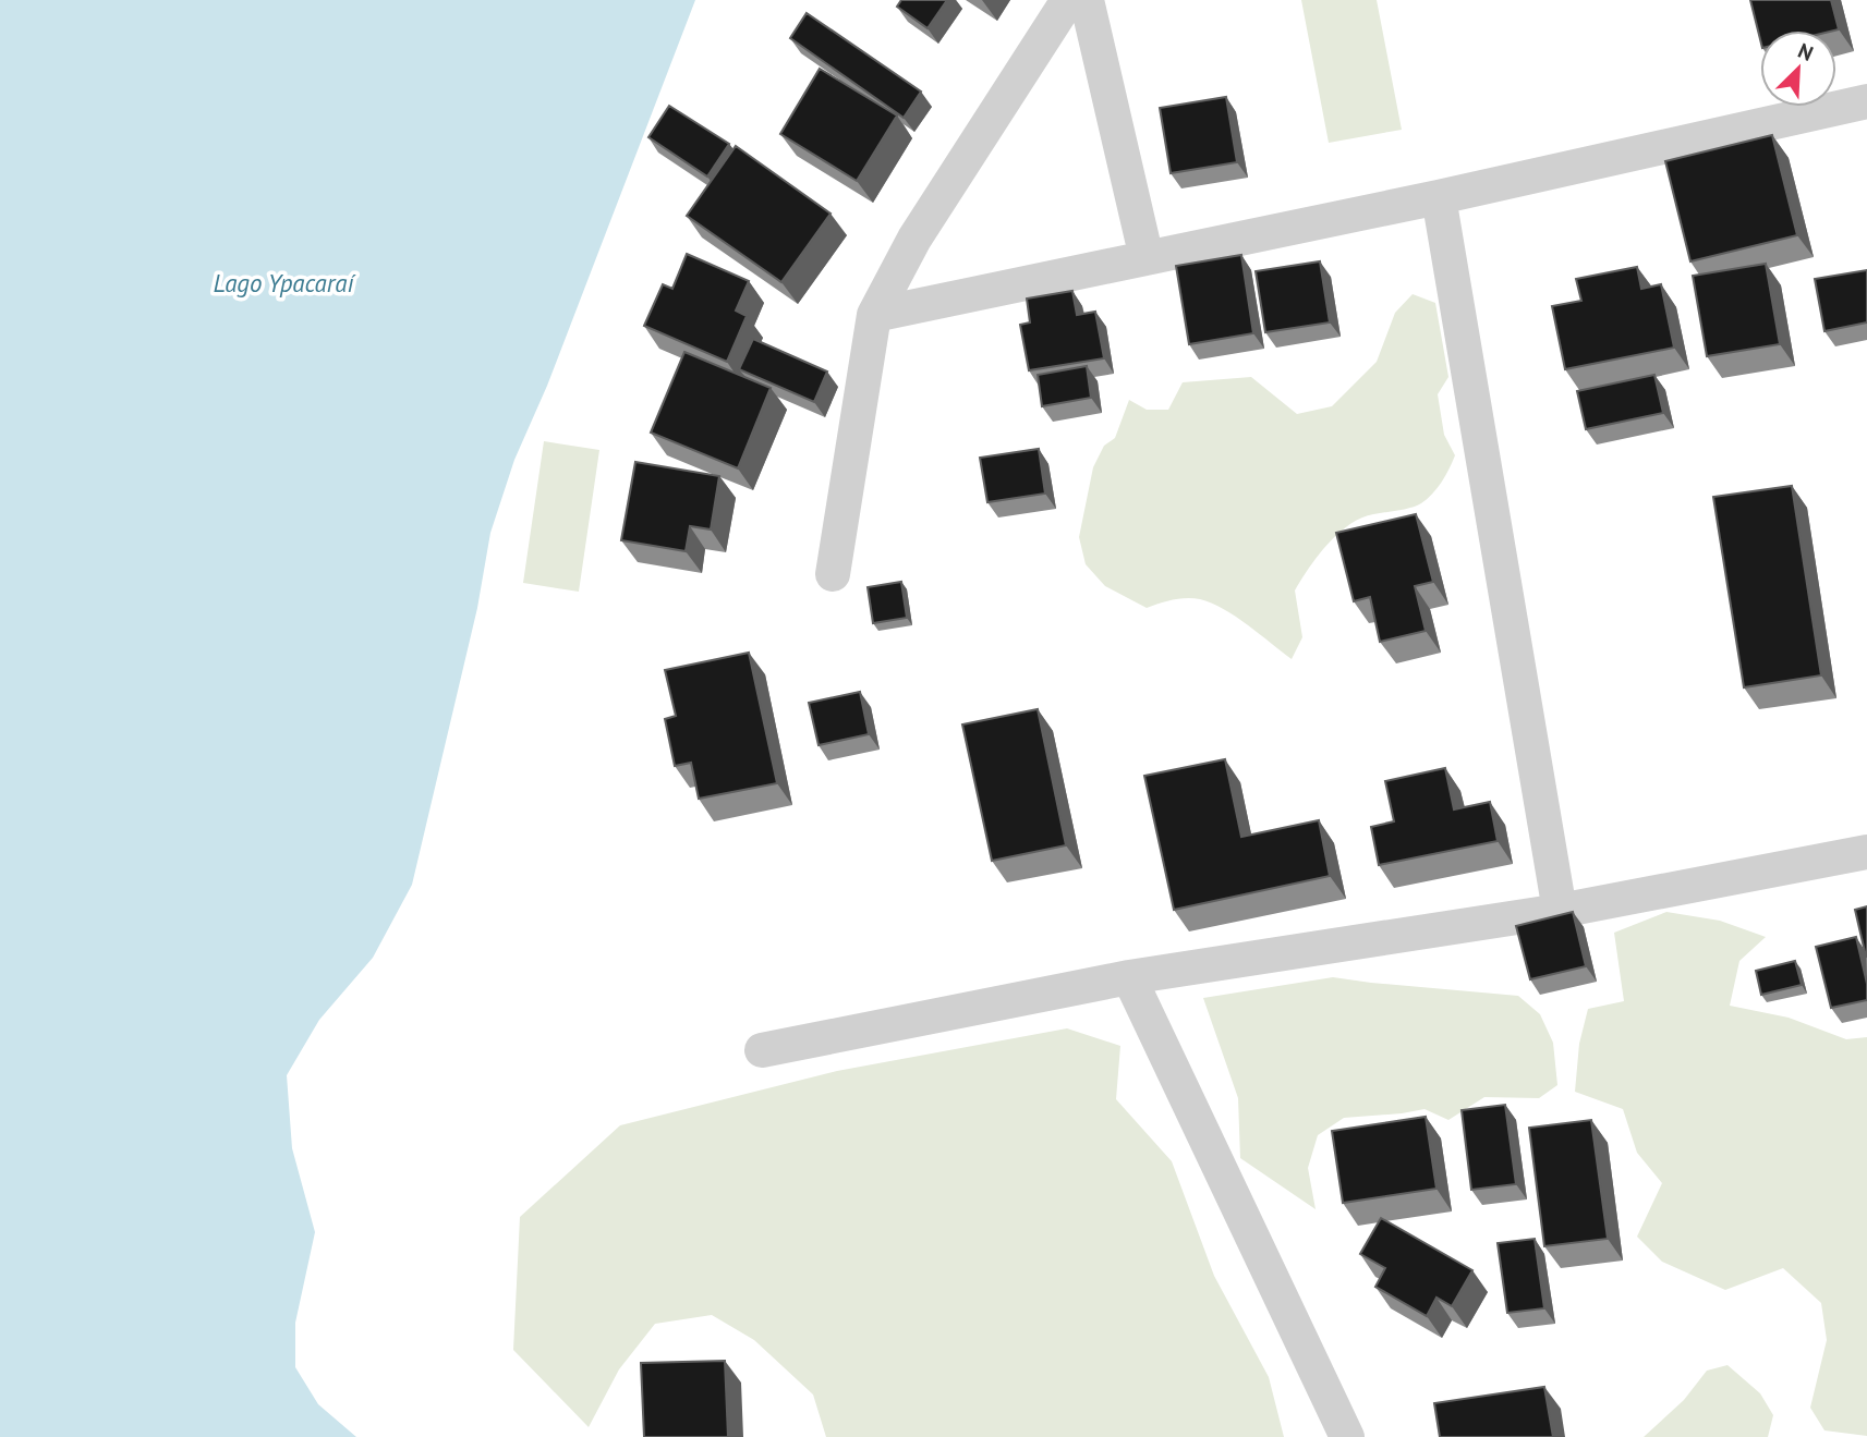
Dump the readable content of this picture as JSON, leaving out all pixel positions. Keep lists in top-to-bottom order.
{
  "water": ["Lago Ypacaraí"],
  "north": "top right"
}
